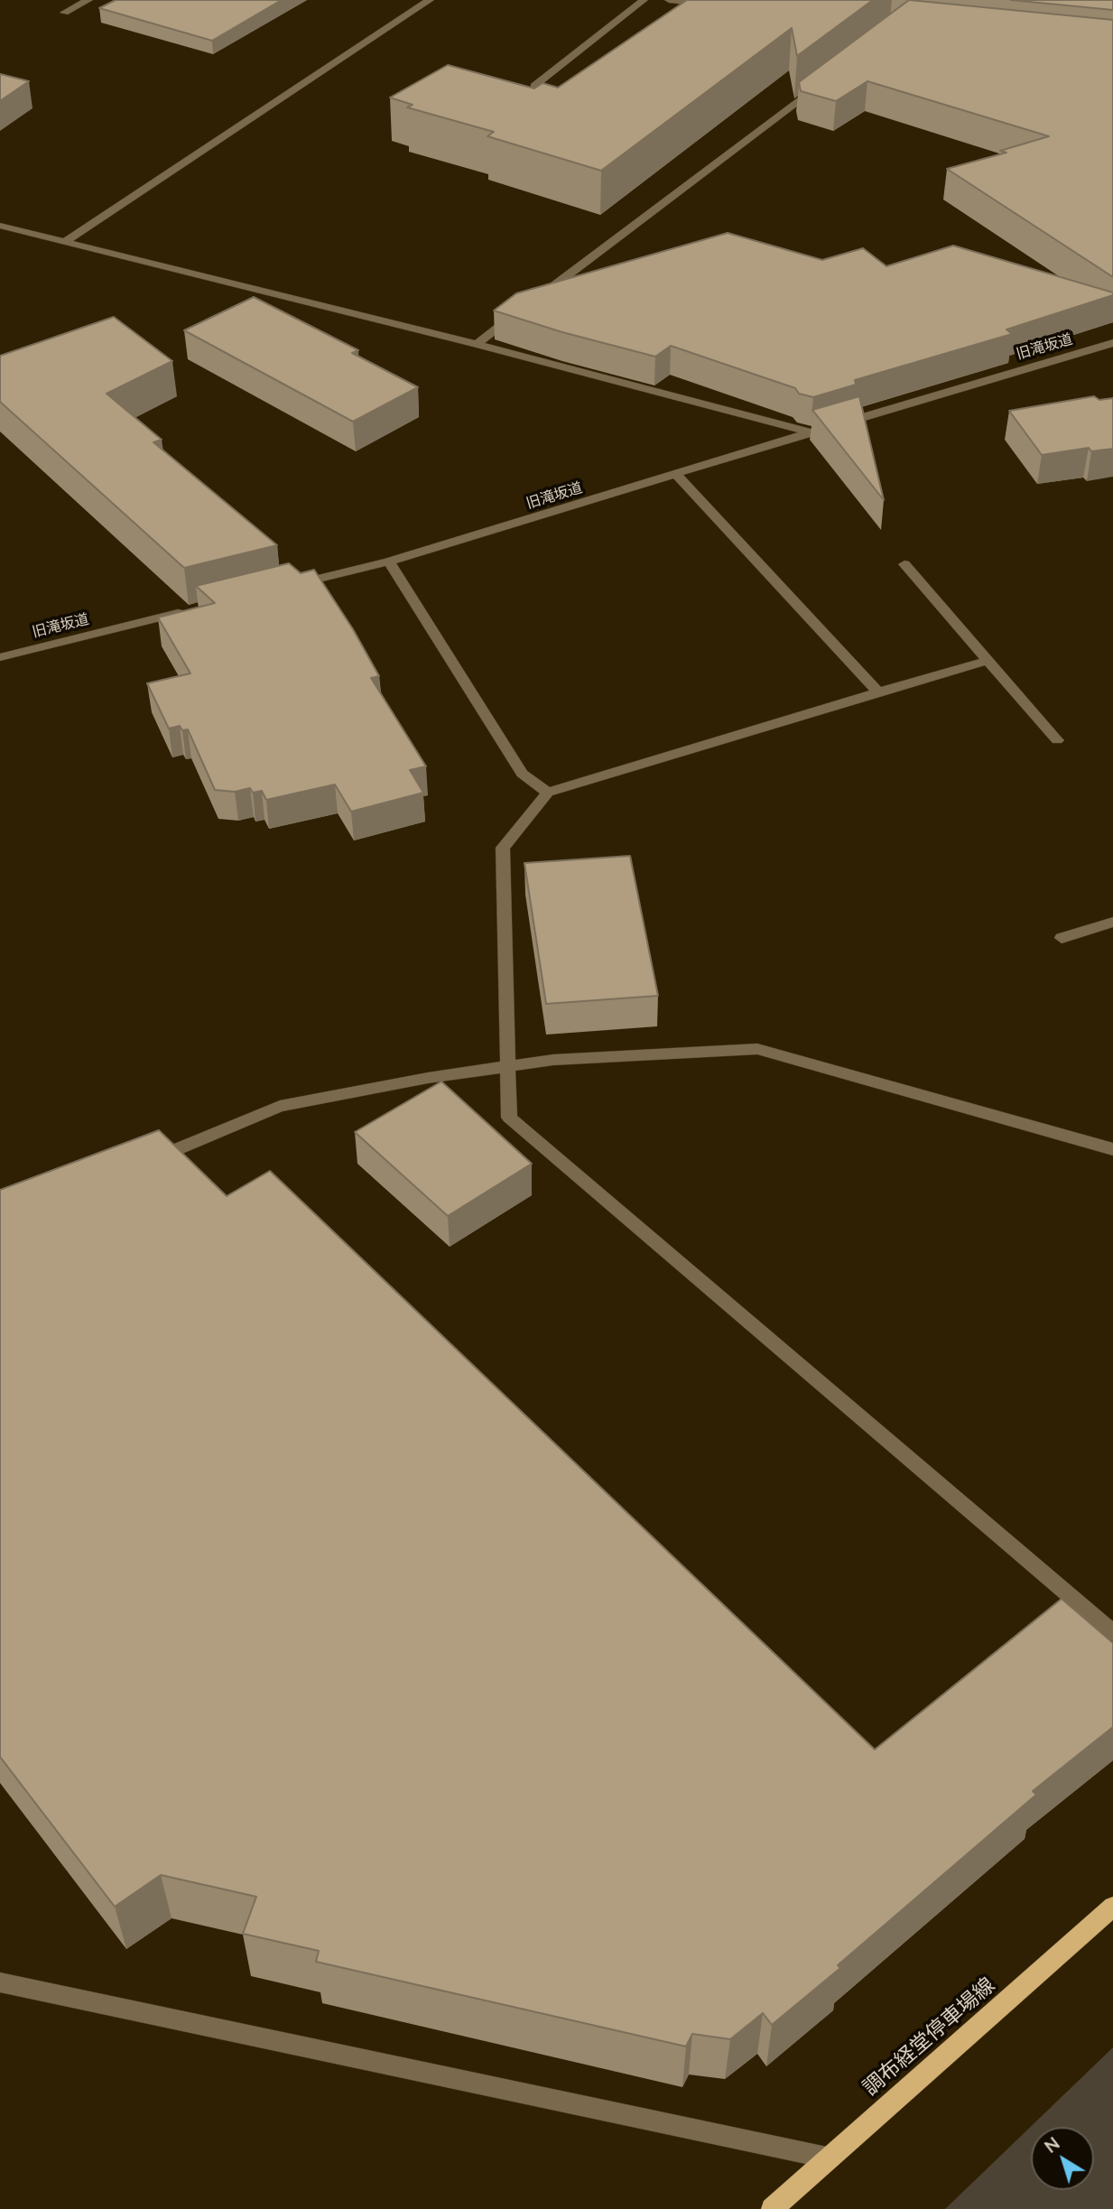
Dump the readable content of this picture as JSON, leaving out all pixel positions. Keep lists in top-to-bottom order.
{
  "streets": {
    "main road": ["調布経堂停車場線"],
    "street": ["旧滝坂道"]
  },
  "north": "top left"
}
